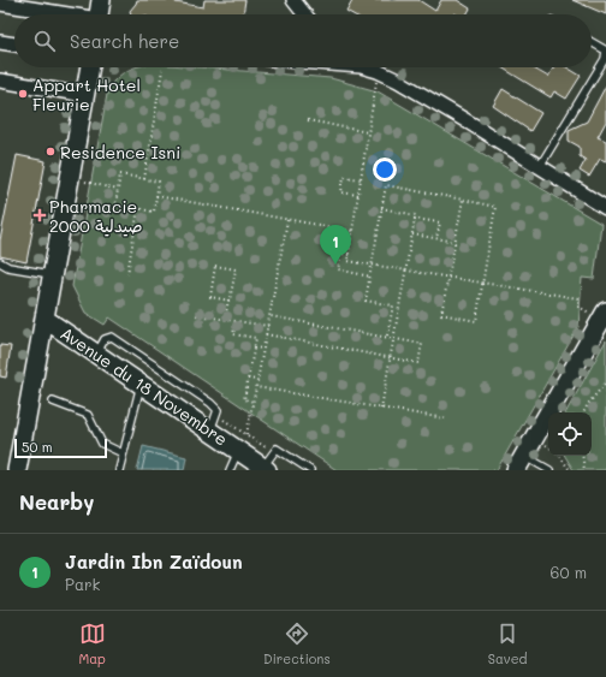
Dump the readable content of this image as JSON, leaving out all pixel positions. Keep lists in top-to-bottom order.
{
  "streets": {
    "street": ["Avenue du 18 Novembre"]
  },
  "places": {
    "other": ["Appart Hotel Fleurie", "Residence Isni"],
    "health": ["Pharmacie 2000 صيدلية"]
  },
  "scale_bar": "50 m",
  "page": {
    "search": "Search here",
    "pins": "1",
    "scale": "50 m",
    "heading": "Nearby",
    "list": [
      {
        "mark": "1",
        "name": "Jardin Ibn Zaïdoun",
        "note": "Park",
        "value": "60 m"
      }
    ],
    "nav": ["Map", "Directions", "Saved"]
  }
}
